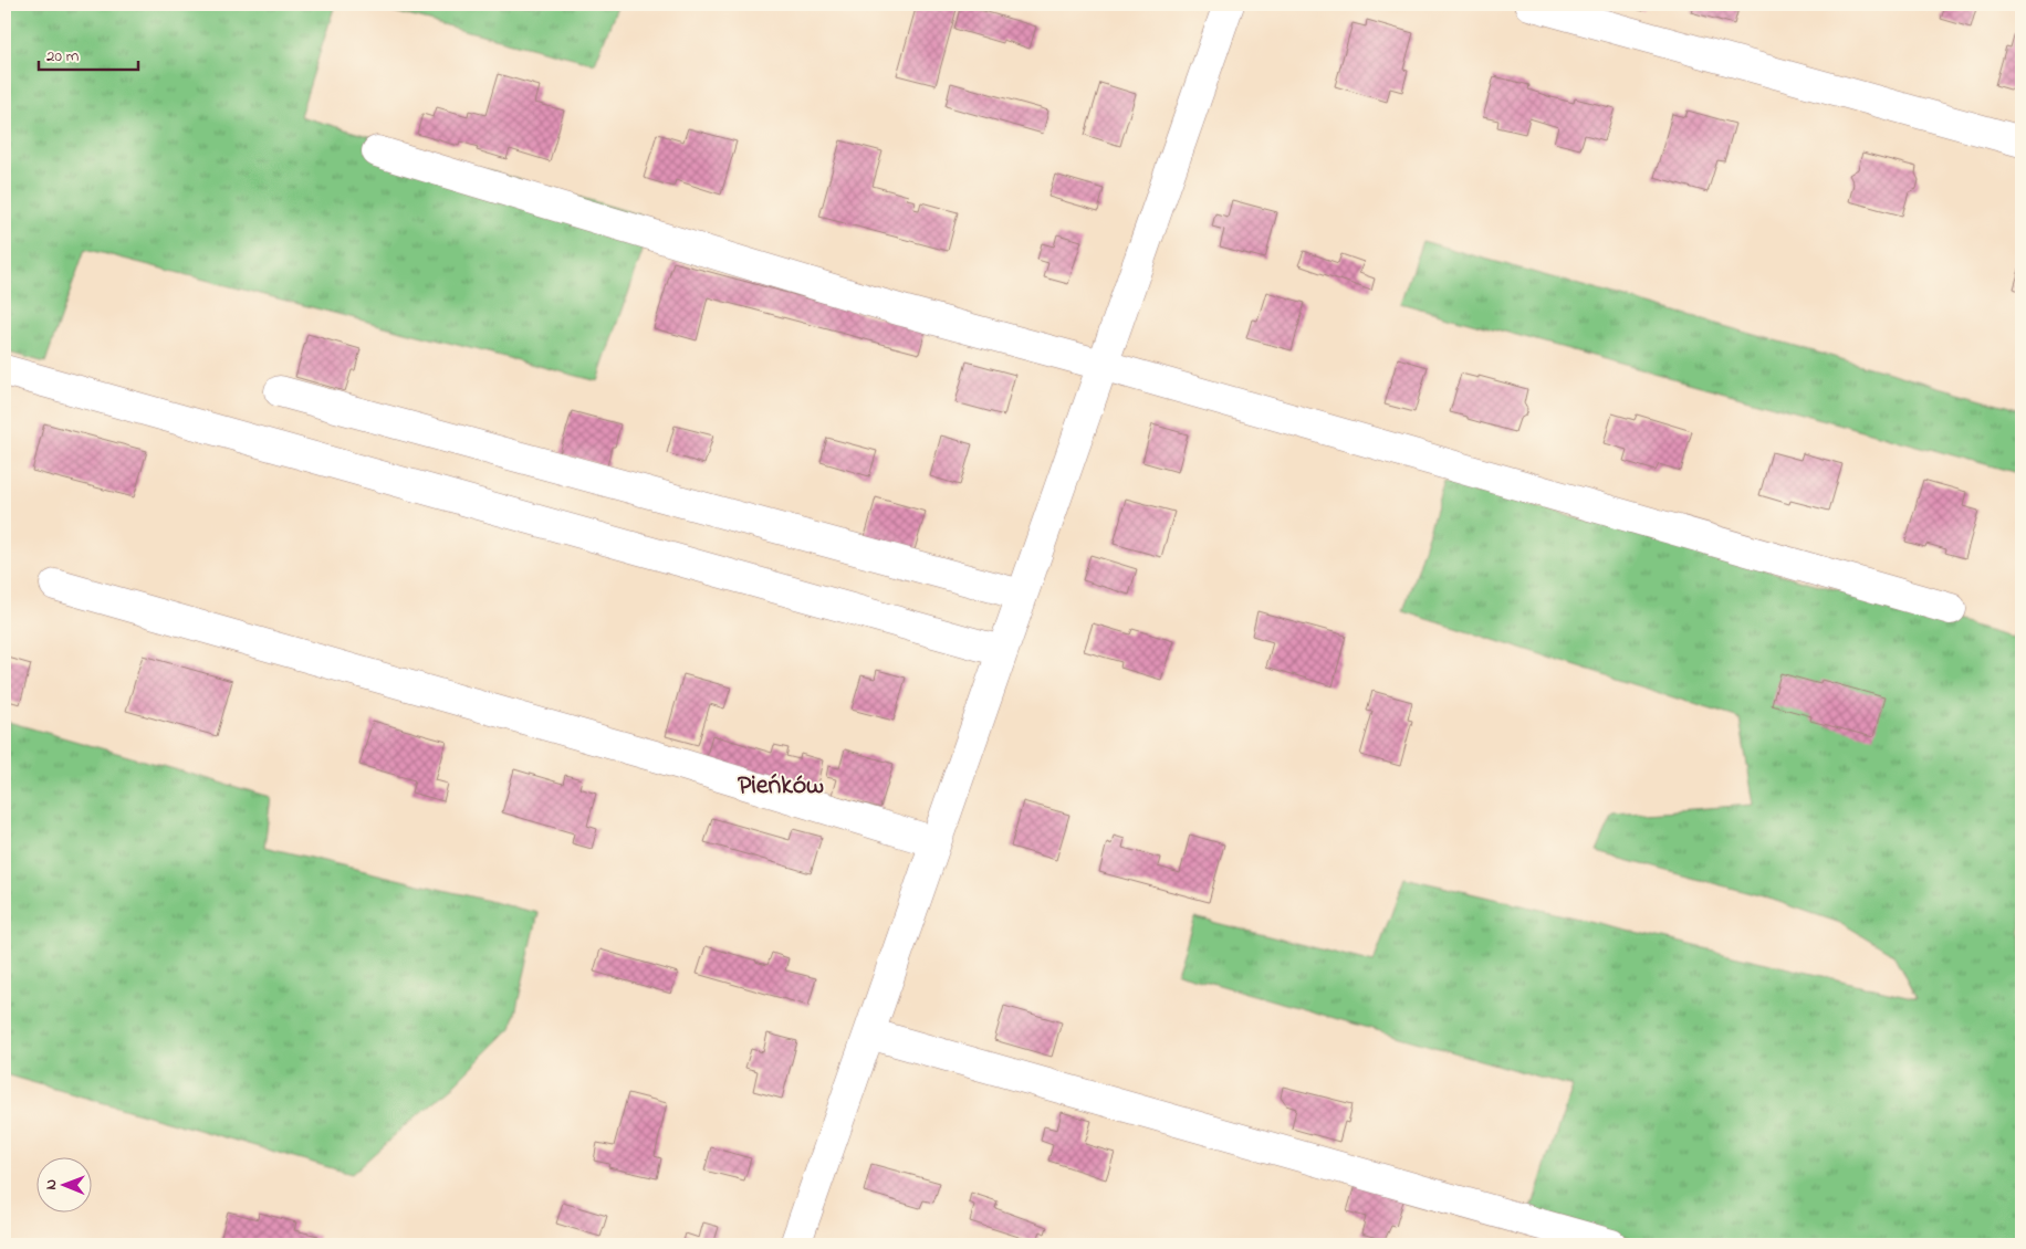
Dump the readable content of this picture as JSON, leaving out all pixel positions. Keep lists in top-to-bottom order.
{
  "districts": ["Pieńków"],
  "scale_bar": "20 m",
  "north": "left"
}
